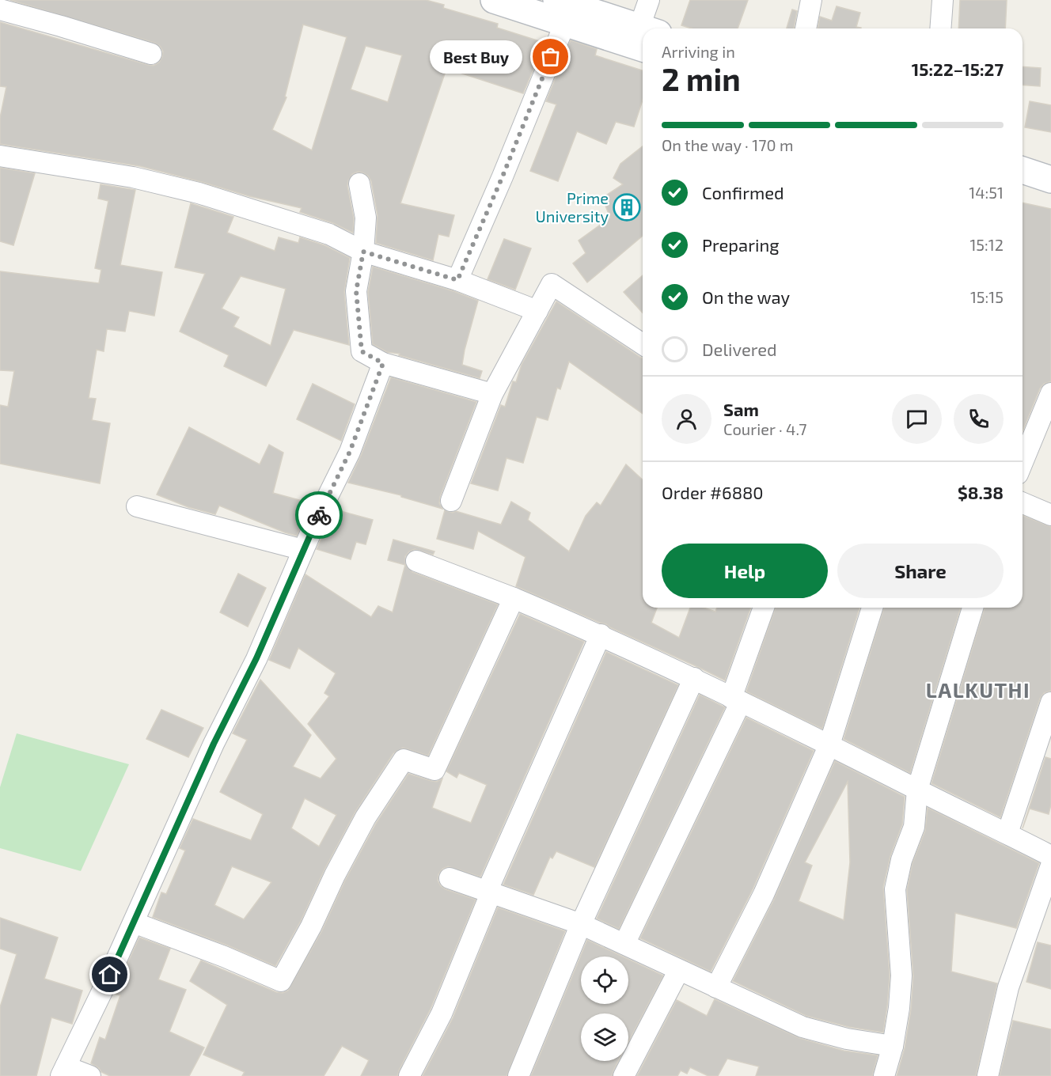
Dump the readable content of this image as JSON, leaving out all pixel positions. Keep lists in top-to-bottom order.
{
  "districts": ["LALKUTHI"],
  "places": {
    "other": ["Best Buy"],
    "building": ["Prime University"]
  },
  "page": {
    "heading": ["2 min", "Arriving in", "15:22–15:27"],
    "panel": [
      "Sam",
      "Courier · 4.7",
      "Order #6880",
      "$8.38"
    ],
    "bubble": "Best Buy",
    "bar": "On the way · 170 m",
    "list": [
      ["Confirmed", "14:51"],
      ["Preparing", "15:12"],
      ["On the way", "15:15"],
      "Delivered"
    ],
    "buttons": ["Help", "Share"]
  }
}
